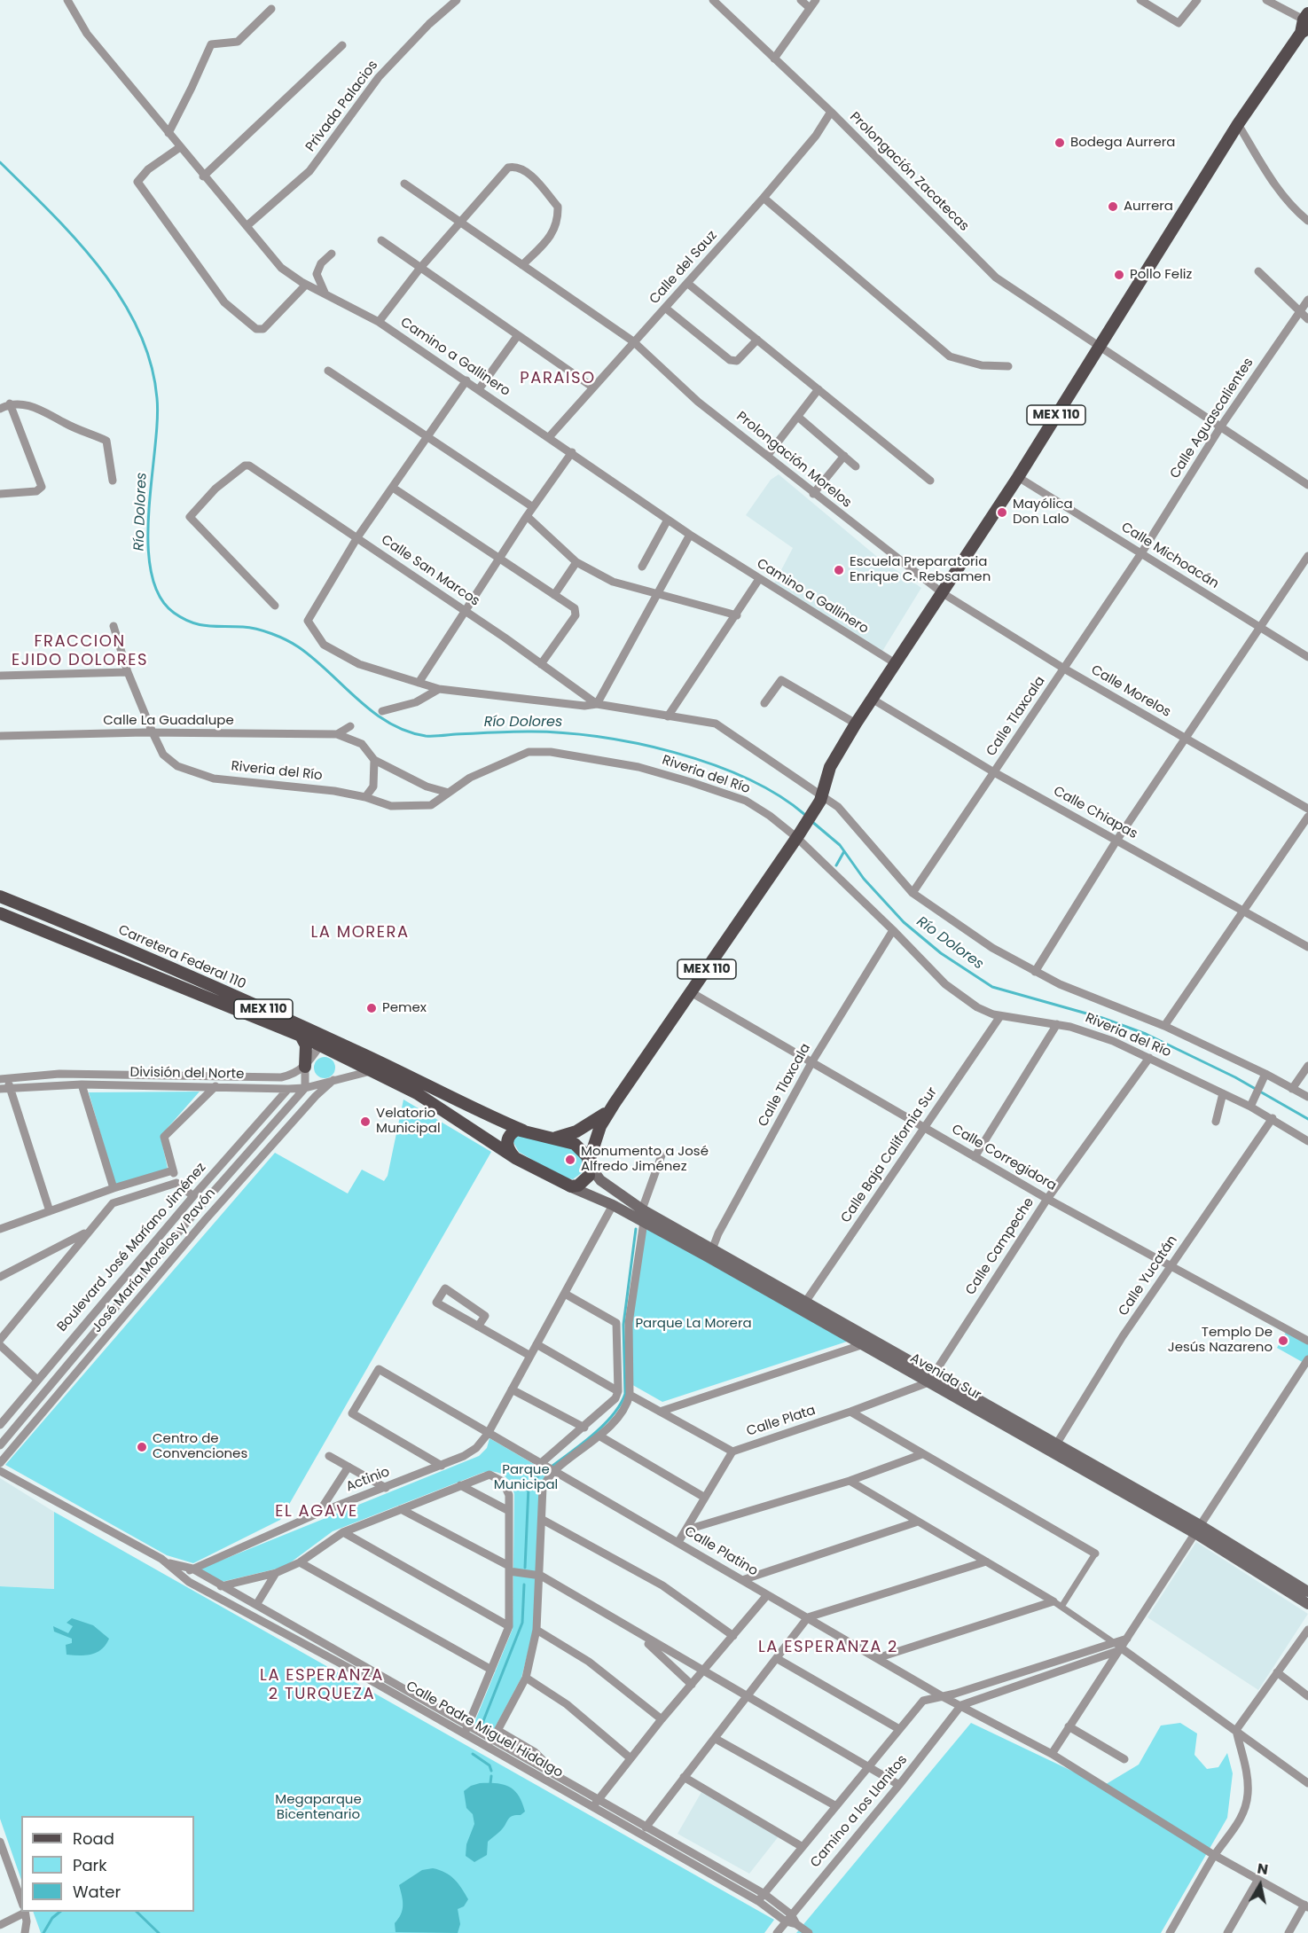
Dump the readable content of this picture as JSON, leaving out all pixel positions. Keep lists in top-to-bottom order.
{
  "streets": {
    "main road": ["MEX 110", "Carretera Federal 110", "Avenida Sur"],
    "street": [
      "Privada Palacios",
      "Prolongación Zacatecas",
      "Calle del Sauz",
      "Camino a Gallinero",
      "Calle Aguascalientes",
      "Prolongación Morelos",
      "Calle Michoacán",
      "Calle San Marcos",
      "Calle Morelos",
      "Calle Tlaxcala",
      "Calle La Guadalupe",
      "Riveria del Río",
      "Calle Chiapas",
      "División del Norte",
      "Calle Baja California Sur",
      "Calle Corregidora",
      "Calle Campeche",
      "Boulevard José Maríano Jiménez",
      "José María Morelos y Pavón",
      "Calle Yucatán",
      "Calle Plata",
      "Actinio",
      "Calle Platino",
      "Calle Padre Miguel Hidalgo",
      "Camino a los Llanitos"
    ]
  },
  "crossings": [
    ["Privada Palacios", "Camino a Gallinero"],
    ["Prolongación Zacatecas", "Calle del Sauz"],
    ["Prolongación Zacatecas", "MEX 110"],
    ["Prolongación Zacatecas", "Calle Aguascalientes"],
    ["Calle del Sauz", "Camino a Gallinero"],
    ["Calle del Sauz", "Prolongación Morelos"],
    ["Camino a Gallinero", "MEX 110"],
    ["MEX 110", "Prolongación Morelos"],
    ["MEX 110", "Calle Michoacán"],
    ["MEX 110", "Calle Morelos"],
    ["MEX 110", "Riveria del Río"],
    ["MEX 110", "Calle Chiapas"],
    ["MEX 110", "Carretera Federal 110"],
    ["MEX 110", "Calle Corregidora"],
    ["MEX 110", "Avenida Sur"],
    ["Calle Aguascalientes", "Calle Michoacán"],
    ["Calle Aguascalientes", "Calle Tlaxcala"],
    ["Prolongación Morelos", "Calle Morelos"],
    ["Calle Michoacán", "Calle Tlaxcala"],
    ["Calle San Marcos", "Riveria del Río"],
    ["Calle Morelos", "Calle Tlaxcala"],
    ["Calle Tlaxcala", "Riveria del Río"],
    ["Calle Tlaxcala", "Calle Chiapas"],
    ["Calle Tlaxcala", "Calle Corregidora"],
    ["Calle Tlaxcala", "Avenida Sur"],
    ["Calle La Guadalupe", "Riveria del Río"],
    ["Riveria del Río", "Calle Baja California Sur"],
    ["Riveria del Río", "Calle Campeche"],
    ["Riveria del Río", "Calle Yucatán"],
    ["Carretera Federal 110", "División del Norte"],
    ["División del Norte", "Boulevard José Maríano Jiménez"],
    ["División del Norte", "José María Morelos y Pavón"],
    ["Calle Baja California Sur", "Calle Corregidora"],
    ["Calle Baja California Sur", "Avenida Sur"],
    ["Calle Corregidora", "Calle Campeche"],
    ["Calle Corregidora", "Calle Yucatán"],
    ["Calle Campeche", "Avenida Sur"],
    ["Calle Campeche", "Calle Plata"],
    ["Calle Yucatán", "Avenida Sur"],
    ["Avenida Sur", "Calle Plata"],
    ["Actinio", "Calle Platino"],
    ["Actinio", "Calle Padre Miguel Hidalgo"],
    ["Calle Platino", "Camino a los Llanitos"],
    ["Calle Padre Miguel Hidalgo", "Camino a los Llanitos"]
  ],
  "districts": [
    "PARAISO",
    "FRACCION EJIDO DOLORES",
    "LA MORERA",
    "EL AGAVE",
    "LA ESPERANZA 2",
    "LA ESPERANZA 2 TURQUEZA"
  ],
  "water": ["Río Dolores"],
  "parks": ["Parque La Morera", "Parque Municipal", "Megaparque Bicentenario"],
  "places": [
    "Bodega Aurrera",
    "Aurrera",
    "Pollo Feliz",
    "Mayólica Don Lalo",
    "Escuela Preparatoria Enrique C. Rebsamen",
    "Pemex",
    "Velatorio Municipal",
    "Monumento a José Alfredo Jiménez",
    "Templo De Jesús Nazareno",
    "Centro de Convenciones"
  ],
  "legend": ["Road", "Park", "Water"],
  "north": "top"
}
